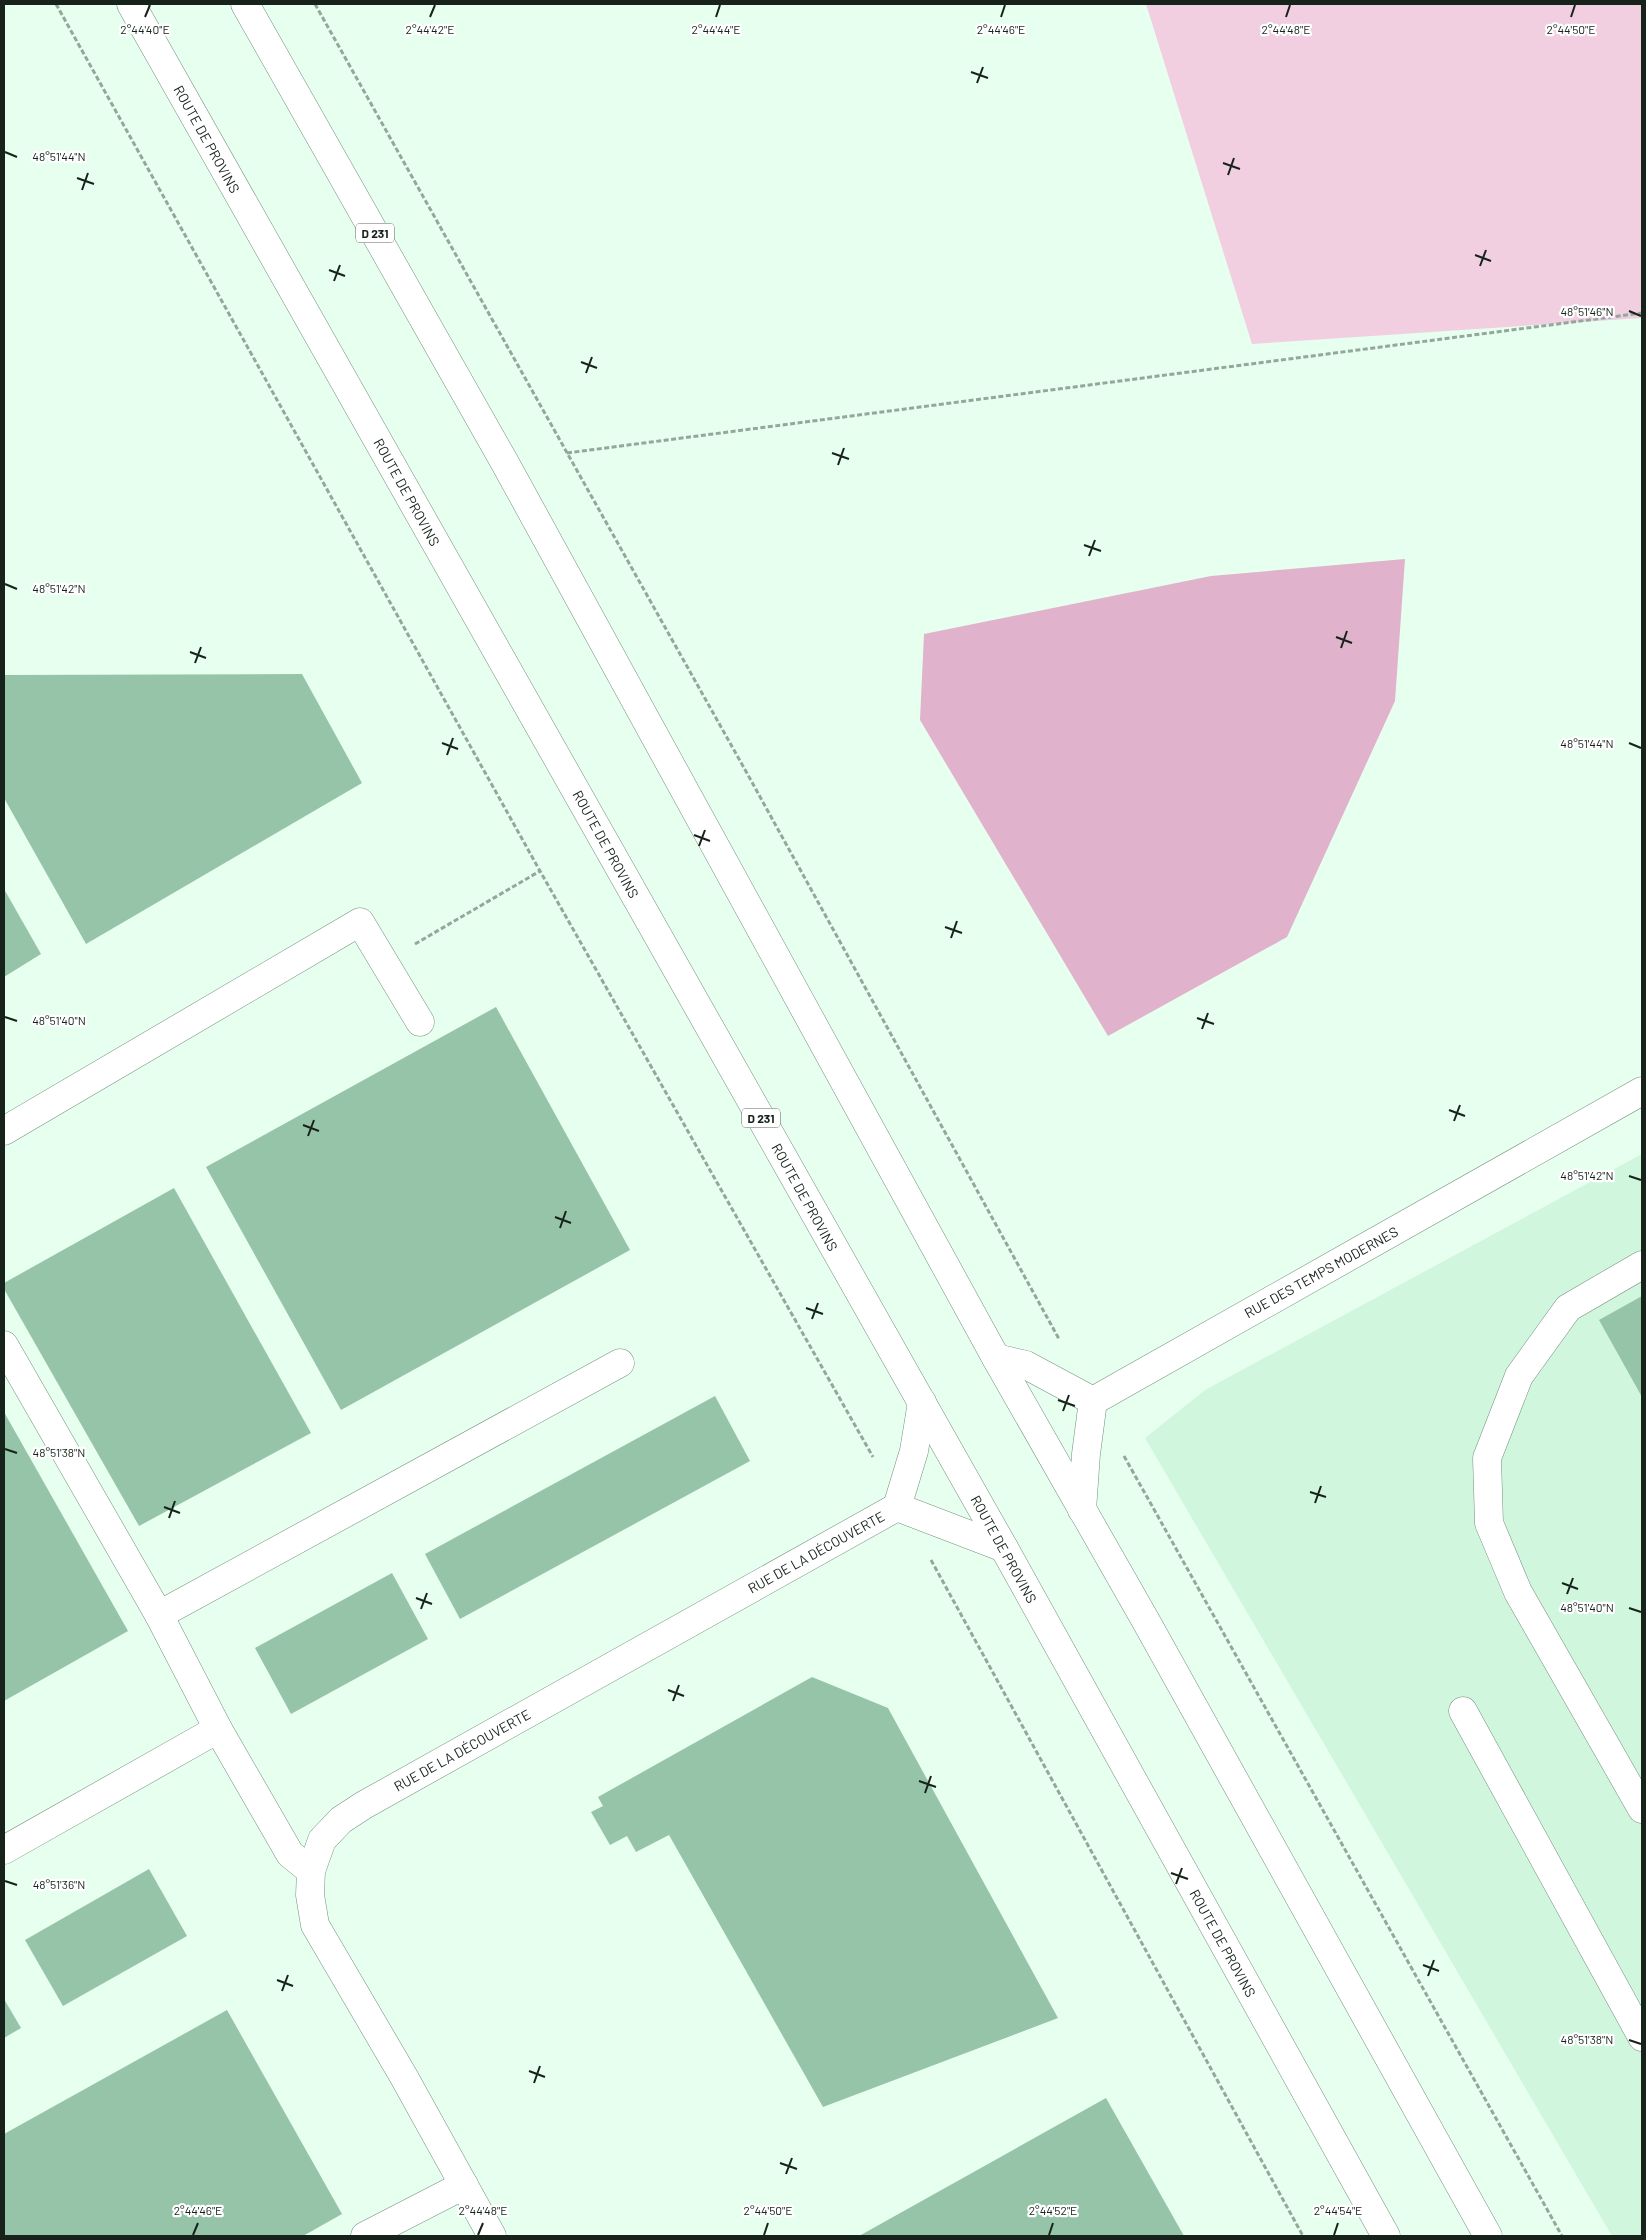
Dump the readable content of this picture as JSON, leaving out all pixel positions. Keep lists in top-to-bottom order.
{
  "streets": {
    "main road": [
      "ROUTE DE PROVINS",
      "D 231",
      "RUE DES TEMPS MODERNES",
      "RUE DE LA DÉCOUVERTE"
    ]
  },
  "crossings": [
    ["ROUTE DE PROVINS", "RUE DE LA DÉCOUVERTE"]
  ],
  "coordinates": [
    "2°44'42\"E",
    "2°44'40\"E",
    "2°44'44\"E",
    "2°44'46\"E",
    "2°44'48\"E",
    "2°44'50\"E",
    "48°51'44\"N",
    "48°51'46\"N",
    "48°51'42\"N",
    "48°51'40\"N",
    "48°51'38\"N",
    "48°51'36\"N",
    "2°44'52\"E",
    "2°44'54\"E"
  ]
}
